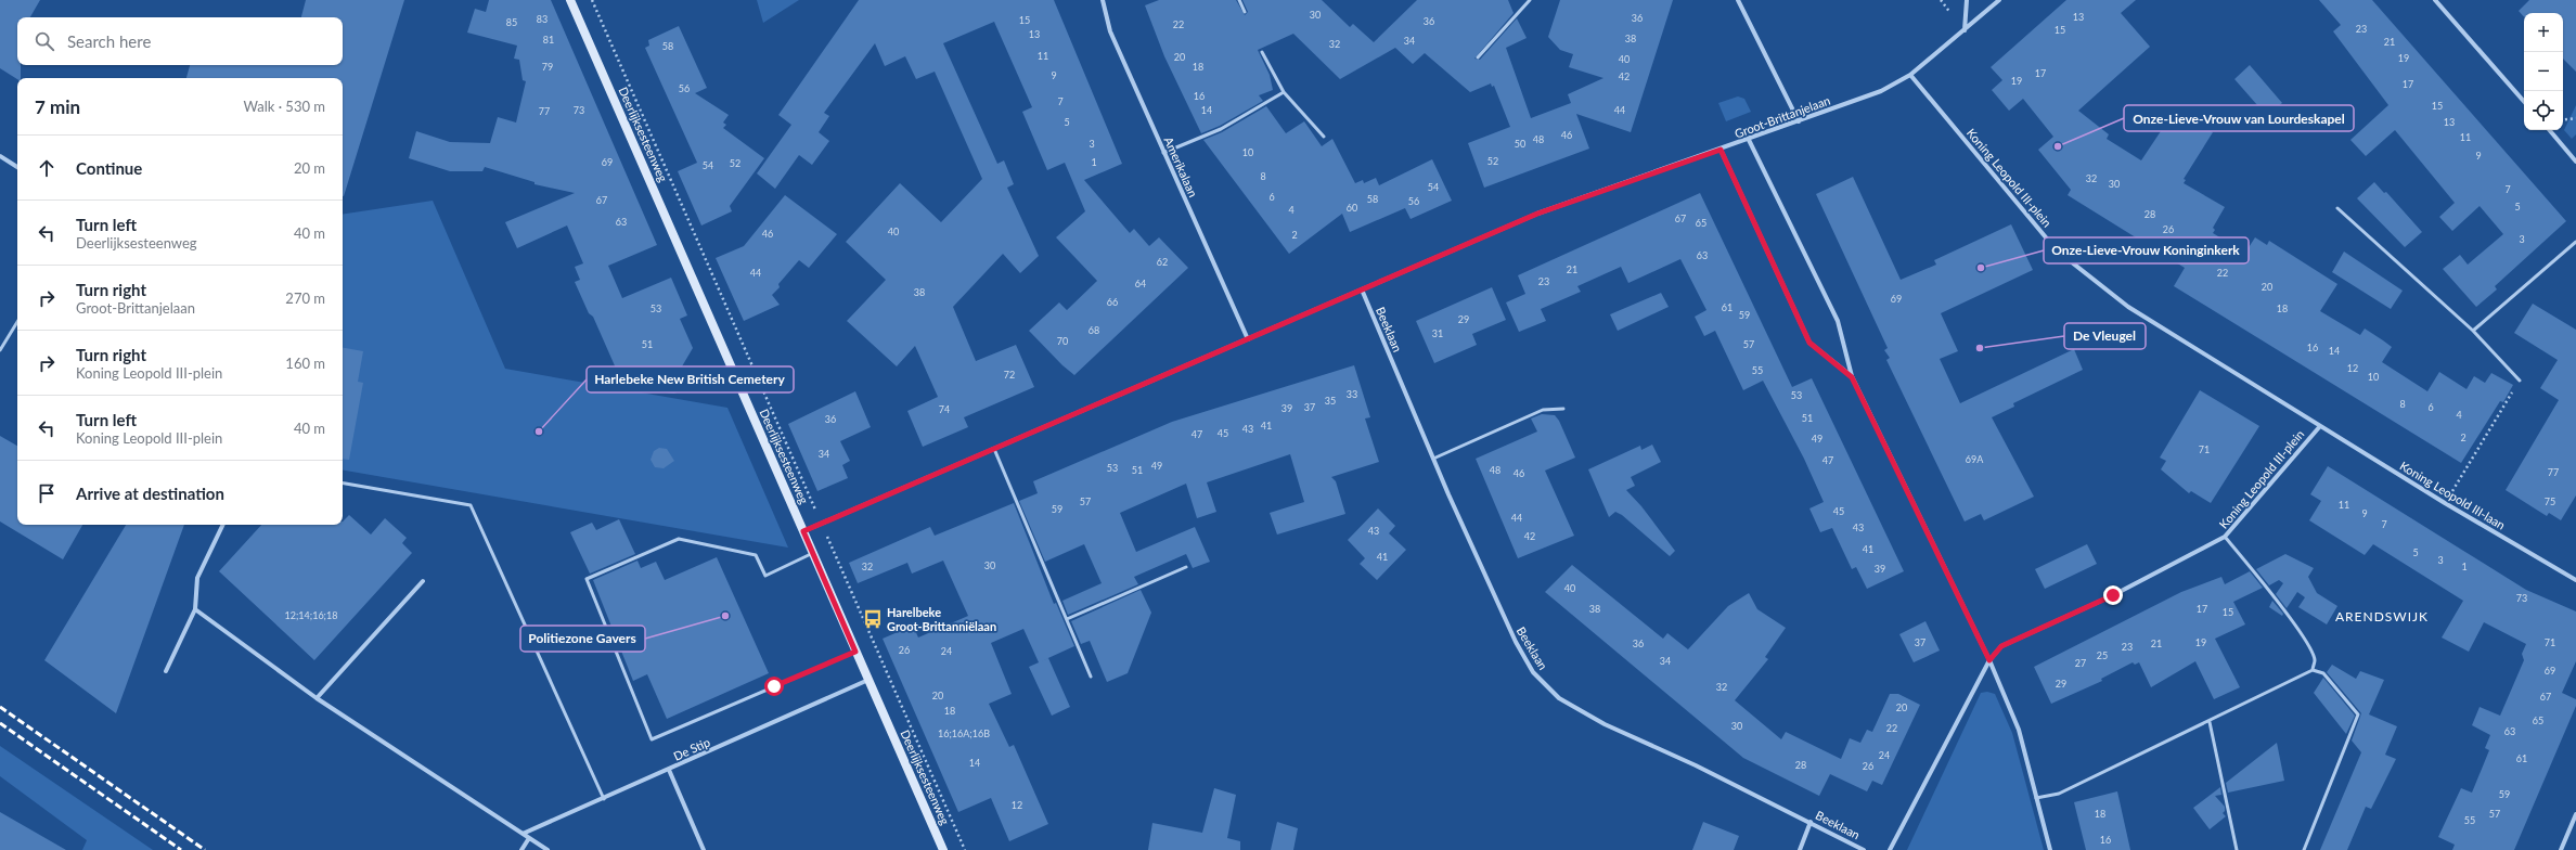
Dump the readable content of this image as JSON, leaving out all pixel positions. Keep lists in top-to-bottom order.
{
  "streets": {
    "main road": ["Deerlijksesteenweg"],
    "street": [
      "Groot-Brittanjelaan",
      "Amerikalaan",
      "Koning Leopold III-plein",
      "Beeklaan",
      "Koning Leopold III-laan",
      "De Stip"
    ]
  },
  "crossings": [
    ["Groot-Brittanjelaan", "Deerlijksesteenweg"],
    ["Groot-Brittanjelaan", "Amerikalaan"],
    ["Groot-Brittanjelaan", "Koning Leopold III-plein"],
    ["Groot-Brittanjelaan", "Beeklaan"],
    ["Deerlijksesteenweg", "De Stip"],
    ["Koning Leopold III-plein", "Koning Leopold III-laan"]
  ],
  "districts": ["ARENDSWIJK"],
  "places": {
    "other": [
      "Onze-Lieve-Vrouw van Lourdeskapel",
      "Onze-Lieve-Vrouw Koninginkerk",
      "De Vleugel",
      "Harlebeke New British Cemetery",
      "Politiezone Gavers"
    ],
    "bus stop": ["Harelbeke Groot-Brittanniëlaan"]
  },
  "house_numbers": [
    "30",
    "13",
    "36",
    "83",
    "15",
    "36",
    "85",
    "22",
    "23",
    "15",
    "13",
    "38",
    "81",
    "34",
    "21",
    "32",
    "58",
    "11",
    "20",
    "19",
    "40",
    "79",
    "18",
    "17",
    "9",
    "42",
    "19",
    "17",
    "56",
    "16",
    "7",
    "15",
    "73",
    "14",
    "44",
    "77",
    "5",
    "13",
    "46",
    "11",
    "48",
    "3",
    "50",
    "10",
    "9",
    "52",
    "69",
    "1",
    "52",
    "54",
    "8",
    "32",
    "30",
    "54",
    "7",
    "6",
    "58",
    "67",
    "56",
    "5",
    "60",
    "4",
    "28",
    "67",
    "63",
    "65",
    "26",
    "40",
    "46",
    "2",
    "3",
    "63",
    "62",
    "21",
    "44",
    "22",
    "23",
    "64",
    "20",
    "38",
    "69",
    "66",
    "61",
    "53",
    "18",
    "59",
    "29",
    "68",
    "31",
    "70",
    "51",
    "57",
    "16",
    "14",
    "12",
    "55",
    "72",
    "10",
    "33",
    "53",
    "35",
    "8",
    "37",
    "6",
    "39",
    "74",
    "4",
    "51",
    "36",
    "41",
    "43",
    "45",
    "47",
    "2",
    "49",
    "71",
    "34",
    "69A",
    "47",
    "49",
    "53",
    "51",
    "48",
    "77",
    "46",
    "57",
    "75",
    "11",
    "59",
    "45",
    "9",
    "44",
    "7",
    "43",
    "43",
    "42",
    "41",
    "5",
    "41",
    "3",
    "30",
    "32",
    "1",
    "39",
    "40",
    "73",
    "38",
    "17",
    "15",
    "12;14;16;18",
    "37",
    "19",
    "71",
    "36",
    "21",
    "23",
    "26",
    "24",
    "25",
    "34",
    "27",
    "69",
    "29",
    "32",
    "20",
    "67",
    "20",
    "18",
    "65",
    "30",
    "22",
    "63",
    "16;16A;16B",
    "24",
    "61",
    "14",
    "28",
    "26",
    "59",
    "12",
    "18",
    "57",
    "55",
    "16"
  ],
  "page": {
    "map_buttons": ["+", "−"],
    "search": "Search here",
    "heading": ["7 min", "Walk · 530 m"],
    "list": [
      ["Continue", "20 m"],
      ["Turn left", "Deerlijksesteenweg", "40 m"],
      ["Turn right", "Groot-Brittanjelaan", "270 m"],
      ["Turn right", "Koning Leopold III-plein", "160 m"],
      ["Turn left", "Koning Leopold III-plein", "40 m"],
      "Arrive at destination"
    ]
  }
}
